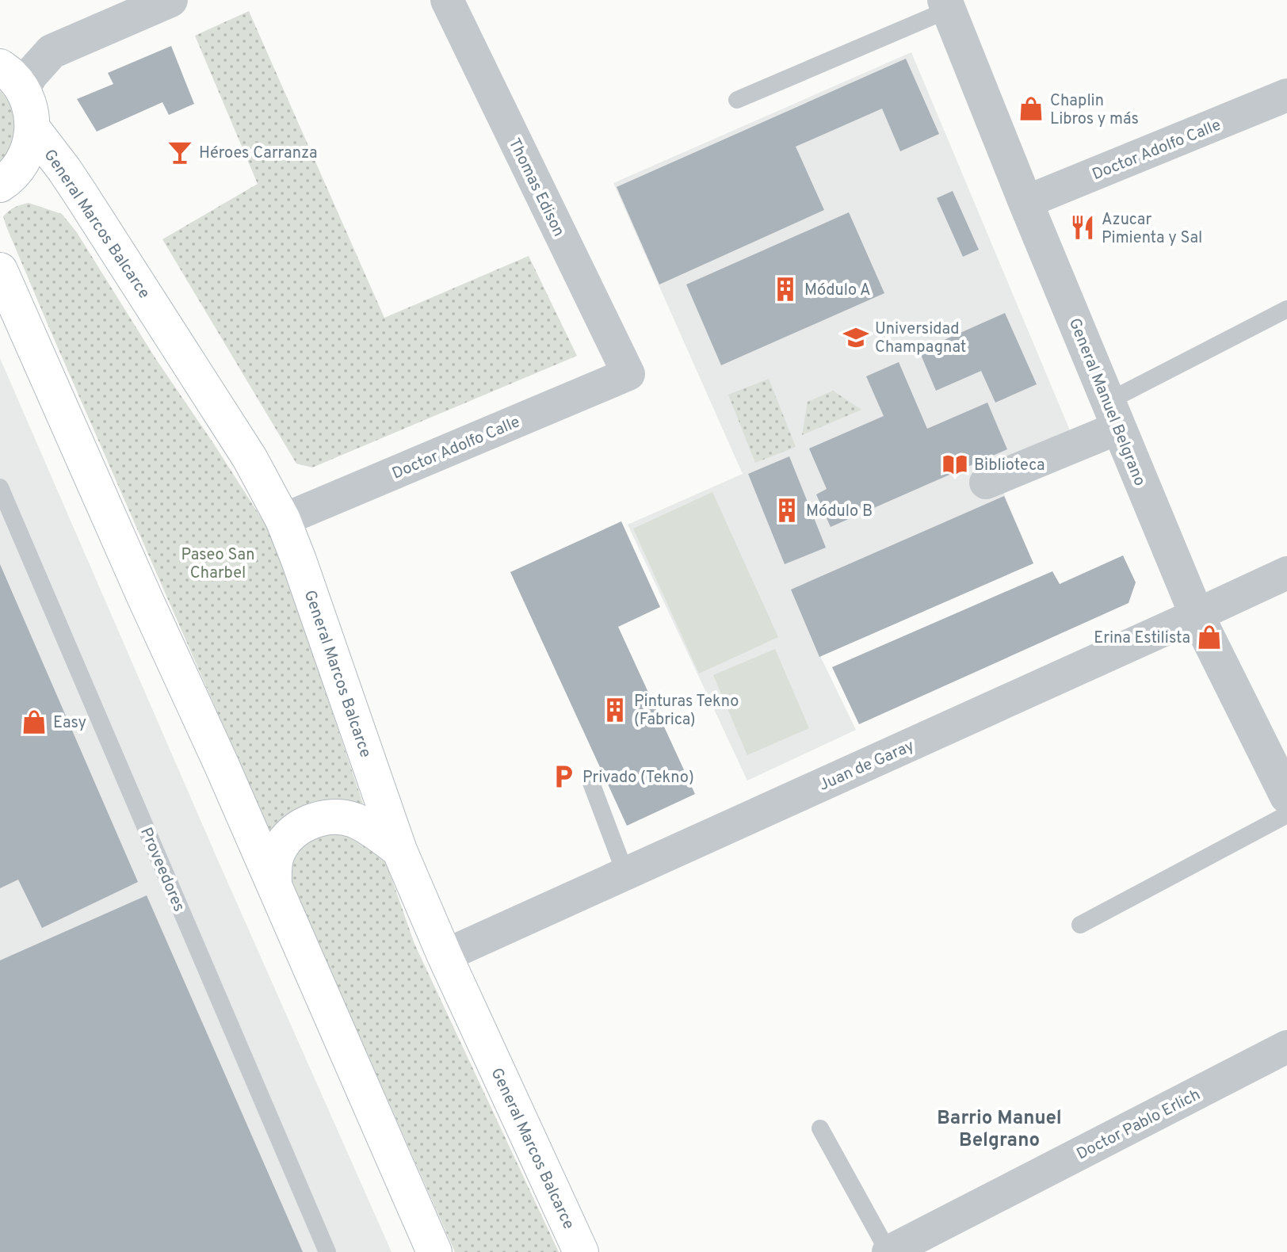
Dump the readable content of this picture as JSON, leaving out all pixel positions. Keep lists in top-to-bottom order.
{
  "streets": {
    "main road": ["General Marcos Balcarce"],
    "street": [
      "Doctor Adolfo Calle",
      "Thomas Edison",
      "General Manuel Belgrano",
      "Juan de Garay",
      "Doctor Pablo Erlich"
    ],
    "lane": ["Proveedores"]
  },
  "crossings": [
    ["Doctor Adolfo Calle", "Thomas Edison"],
    ["Doctor Adolfo Calle", "General Marcos Balcarce"],
    ["Doctor Adolfo Calle", "General Manuel Belgrano"],
    ["General Marcos Balcarce", "Juan de Garay"],
    ["General Manuel Belgrano", "Juan de Garay"]
  ],
  "districts": ["Barrio Manuel Belgrano"],
  "parks": ["Paseo San Charbel"],
  "places": {
    "shop": ["Chaplin Libros y más", "Erina Estilista", "Easy"],
    "bar": ["Héroes Carranza"],
    "restaurant": ["Azucar Pimienta y Sal"],
    "building": ["Módulo A", "Módulo B", "Pinturas Tekno (Fabrica)"],
    "school or university": ["Universidad Champagnat"],
    "library": ["Biblioteca"],
    "parking": ["Privado (Tekno)"]
  }
}
